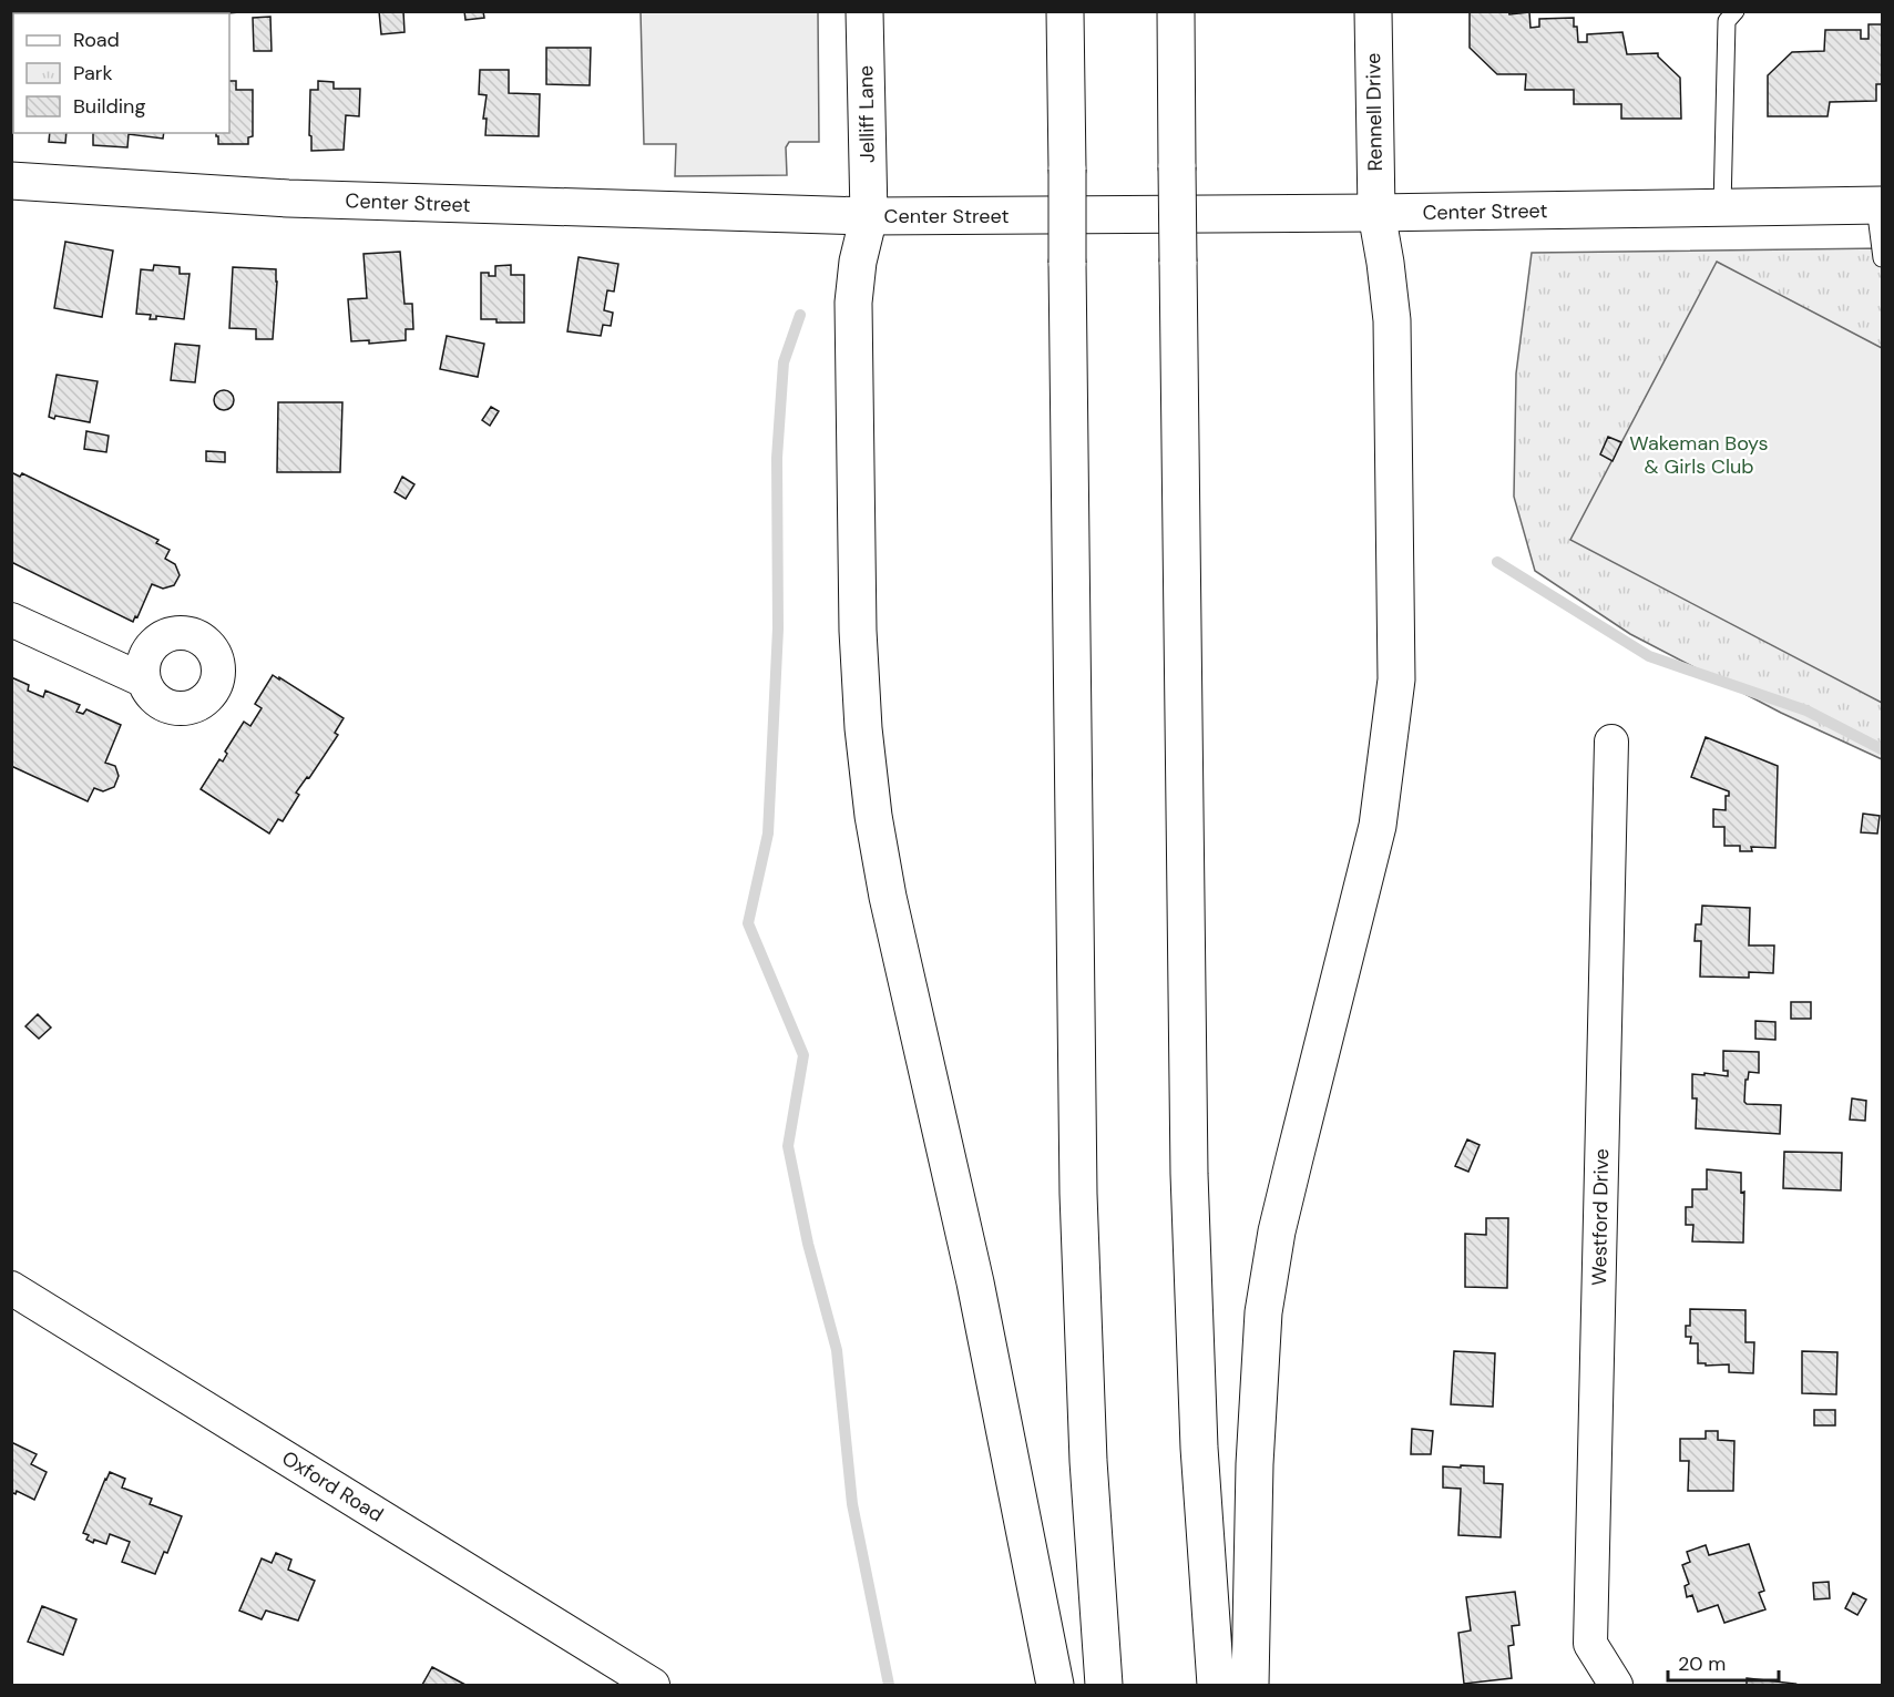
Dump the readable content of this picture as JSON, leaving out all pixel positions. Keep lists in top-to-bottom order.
{
  "streets": {
    "main road": ["Rennell Drive", "Jelliff Lane", "Center Street"],
    "street": ["Westford Drive", "Oxford Road"]
  },
  "crossings": [
    ["Rennell Drive", "Center Street"],
    ["Jelliff Lane", "Center Street"]
  ],
  "parks": ["Wakeman Boys & Girls Club"],
  "legend": ["Road", "Park", "Building"],
  "scale_bar": "20 m"
}
